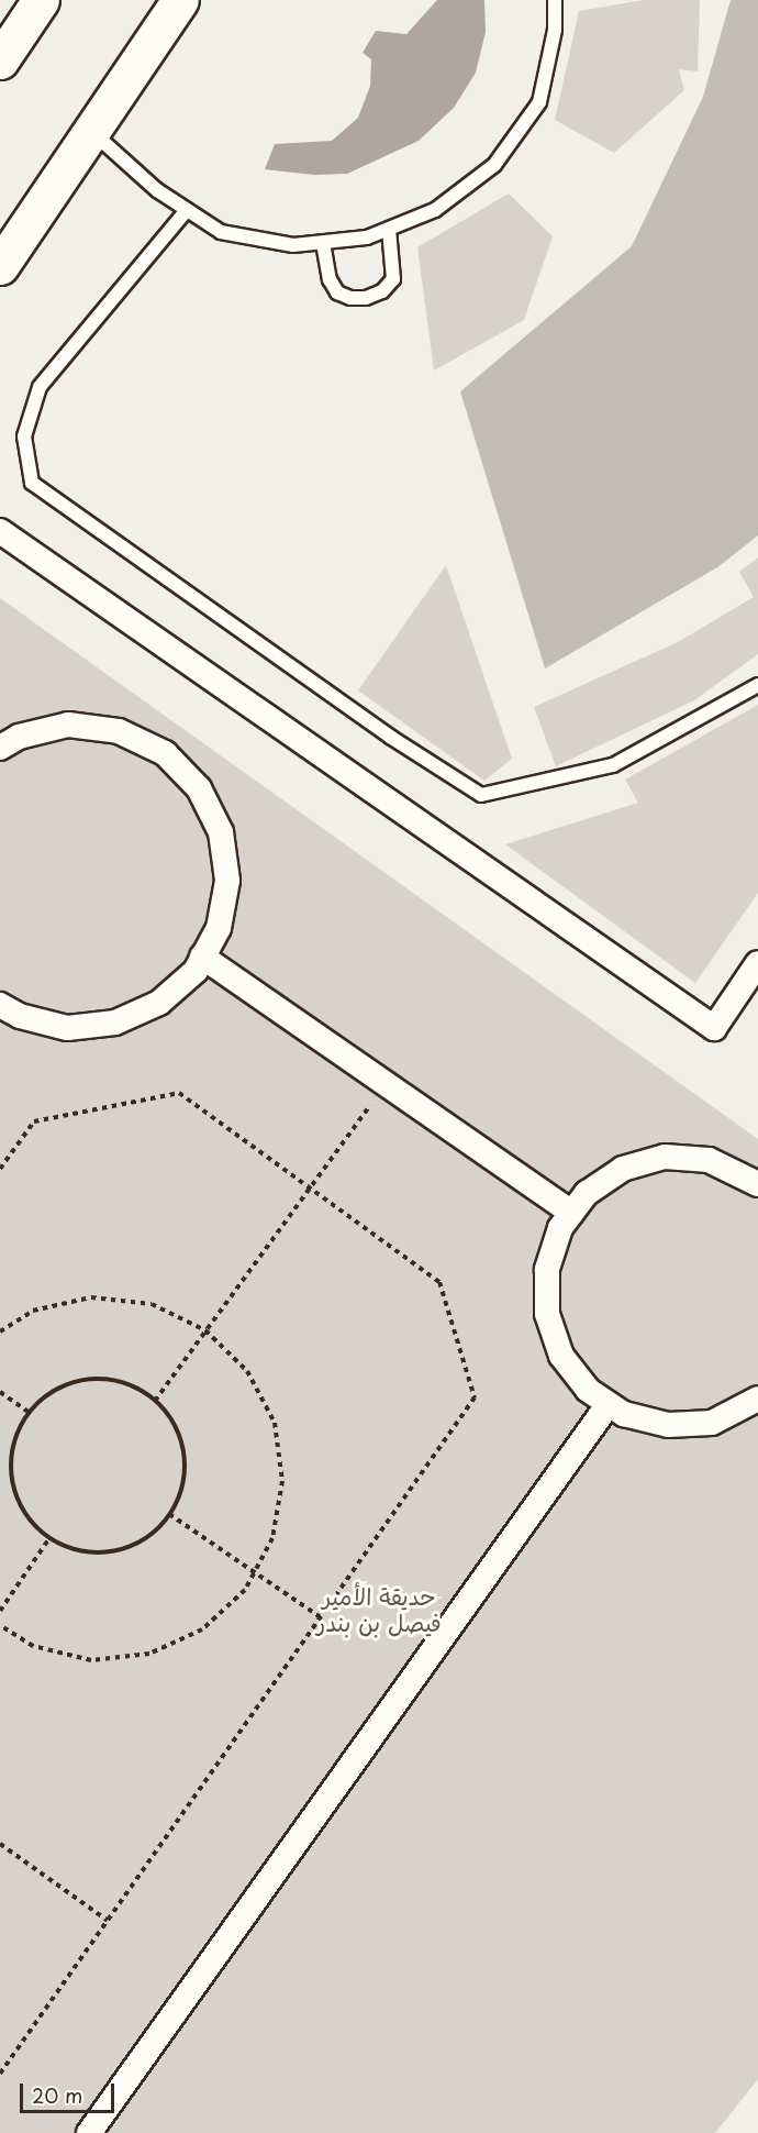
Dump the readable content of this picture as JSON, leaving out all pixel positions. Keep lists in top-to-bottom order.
{
  "parks": ["حديقة الأمير فيصل بن بندر"],
  "scale_bar": "20 m"
}
